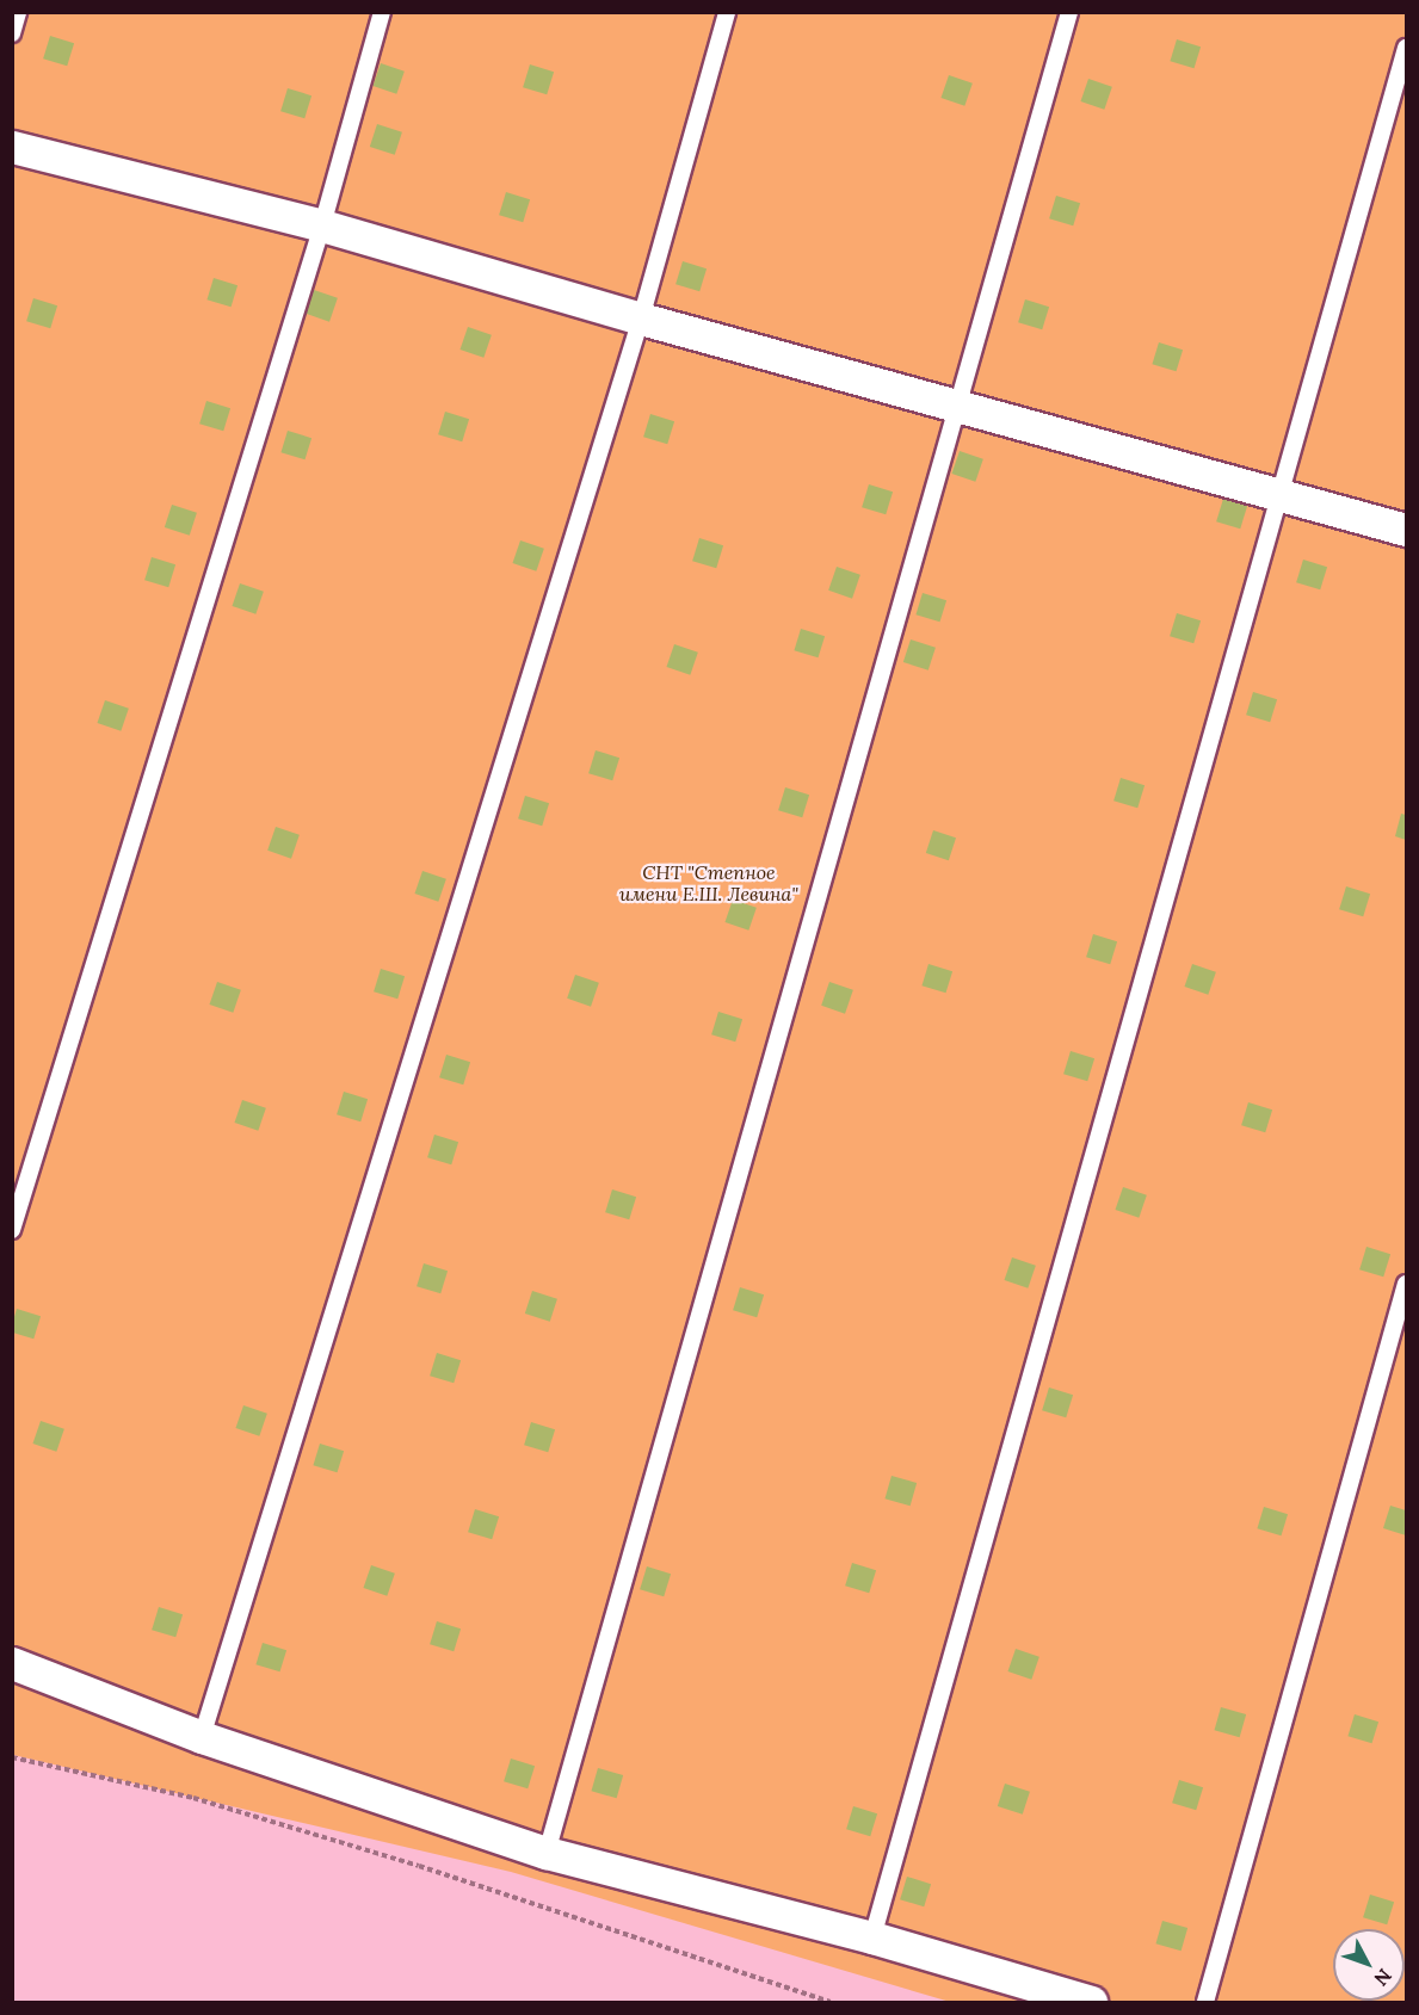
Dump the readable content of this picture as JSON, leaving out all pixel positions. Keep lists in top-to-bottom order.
{
  "parks": ["СНТ \"Степное имени Е.Ш. Левина\""],
  "north": "bottom right"
}
